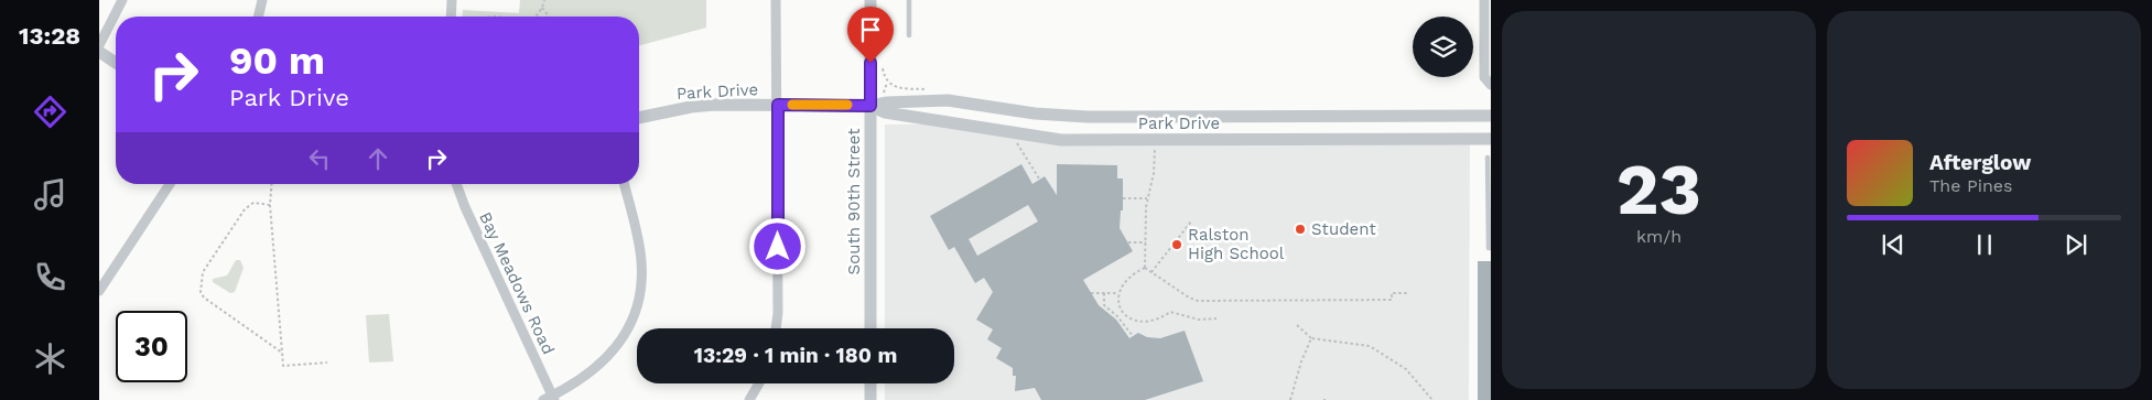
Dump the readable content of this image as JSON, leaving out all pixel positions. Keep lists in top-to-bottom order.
{
  "streets": {
    "street": ["Park Drive", "South 90th Street", "Bay Meadows Road"]
  },
  "crossings": [
    ["Park Drive", "South 90th Street"]
  ],
  "places": ["Student", "Ralston High School"],
  "page": {
    "tabs": "13:28",
    "tile": ["23", "km/h"],
    "turn": ["90 m", "Park Drive"],
    "song": ["Afterglow", "The Pines"],
    "limit": "30",
    "trip": "13:29 · 1 min · 180 m"
  }
}
